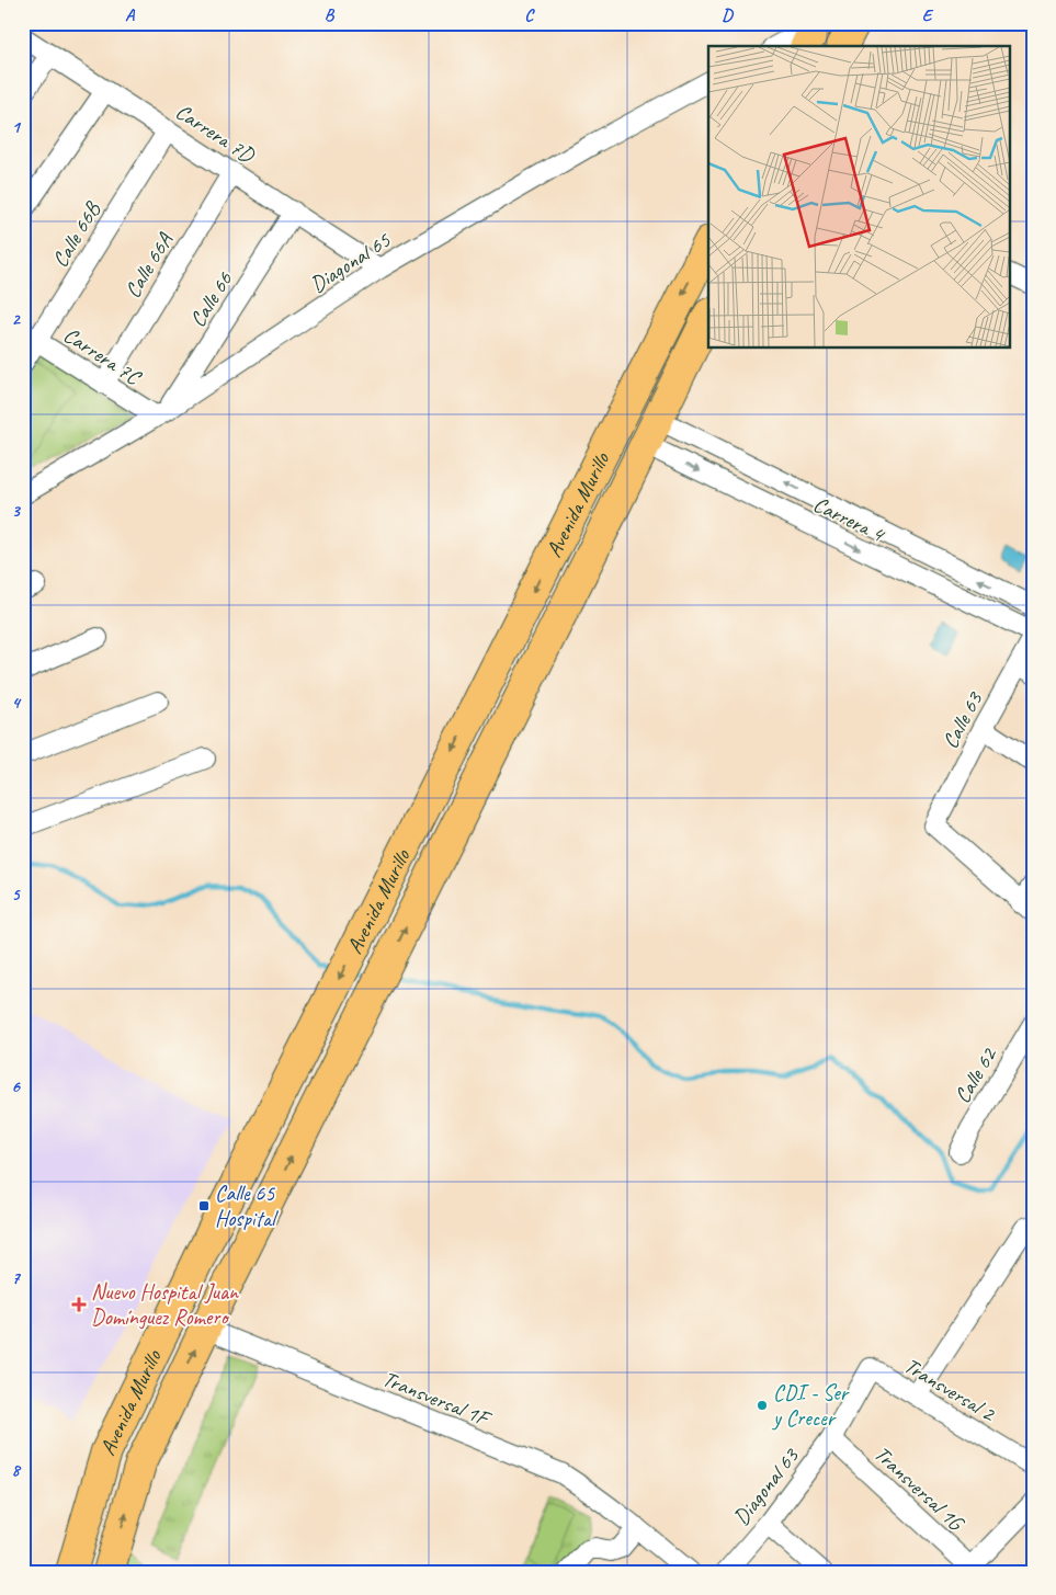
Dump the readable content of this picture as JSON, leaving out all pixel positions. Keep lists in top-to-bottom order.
{
  "streets": {
    "main road": ["Avenida Murillo"],
    "street": [
      "Carrera 7D",
      "Calle 66B",
      "Diagonal 65",
      "Calle 66A",
      "Calle 66",
      "Carrera 7C",
      "Carrera 4",
      "Calle 63",
      "Calle 62",
      "Transversal 2",
      "Transversal 1F",
      "Diagonal 63",
      "Transversal 1G"
    ]
  },
  "crossings": [
    ["Carrera 7D", "Calle 66B"],
    ["Carrera 7D", "Diagonal 65"],
    ["Carrera 7D", "Calle 66A"],
    ["Carrera 7D", "Calle 66"],
    ["Calle 66B", "Carrera 7C"],
    ["Diagonal 65", "Calle 66"],
    ["Diagonal 65", "Carrera 7C"],
    ["Calle 66A", "Carrera 7C"],
    ["Calle 66", "Carrera 7C"],
    ["Avenida Murillo", "Carrera 4"],
    ["Avenida Murillo", "Transversal 1F"],
    ["Transversal 2", "Diagonal 63"],
    ["Diagonal 63", "Transversal 1G"]
  ],
  "places": {
    "transit": ["Calle 65 Hospital"],
    "health": ["Nuevo Hospital Juan Domínguez Romero"],
    "other": ["CDI - Ser y Crecer"]
  },
  "grid": {
    "columns": [
      "A",
      "B",
      "C",
      "D",
      "E"
    ],
    "rows": [
      "1",
      "2",
      "3",
      "4",
      "5",
      "6",
      "7",
      "8"
    ]
  }
}
